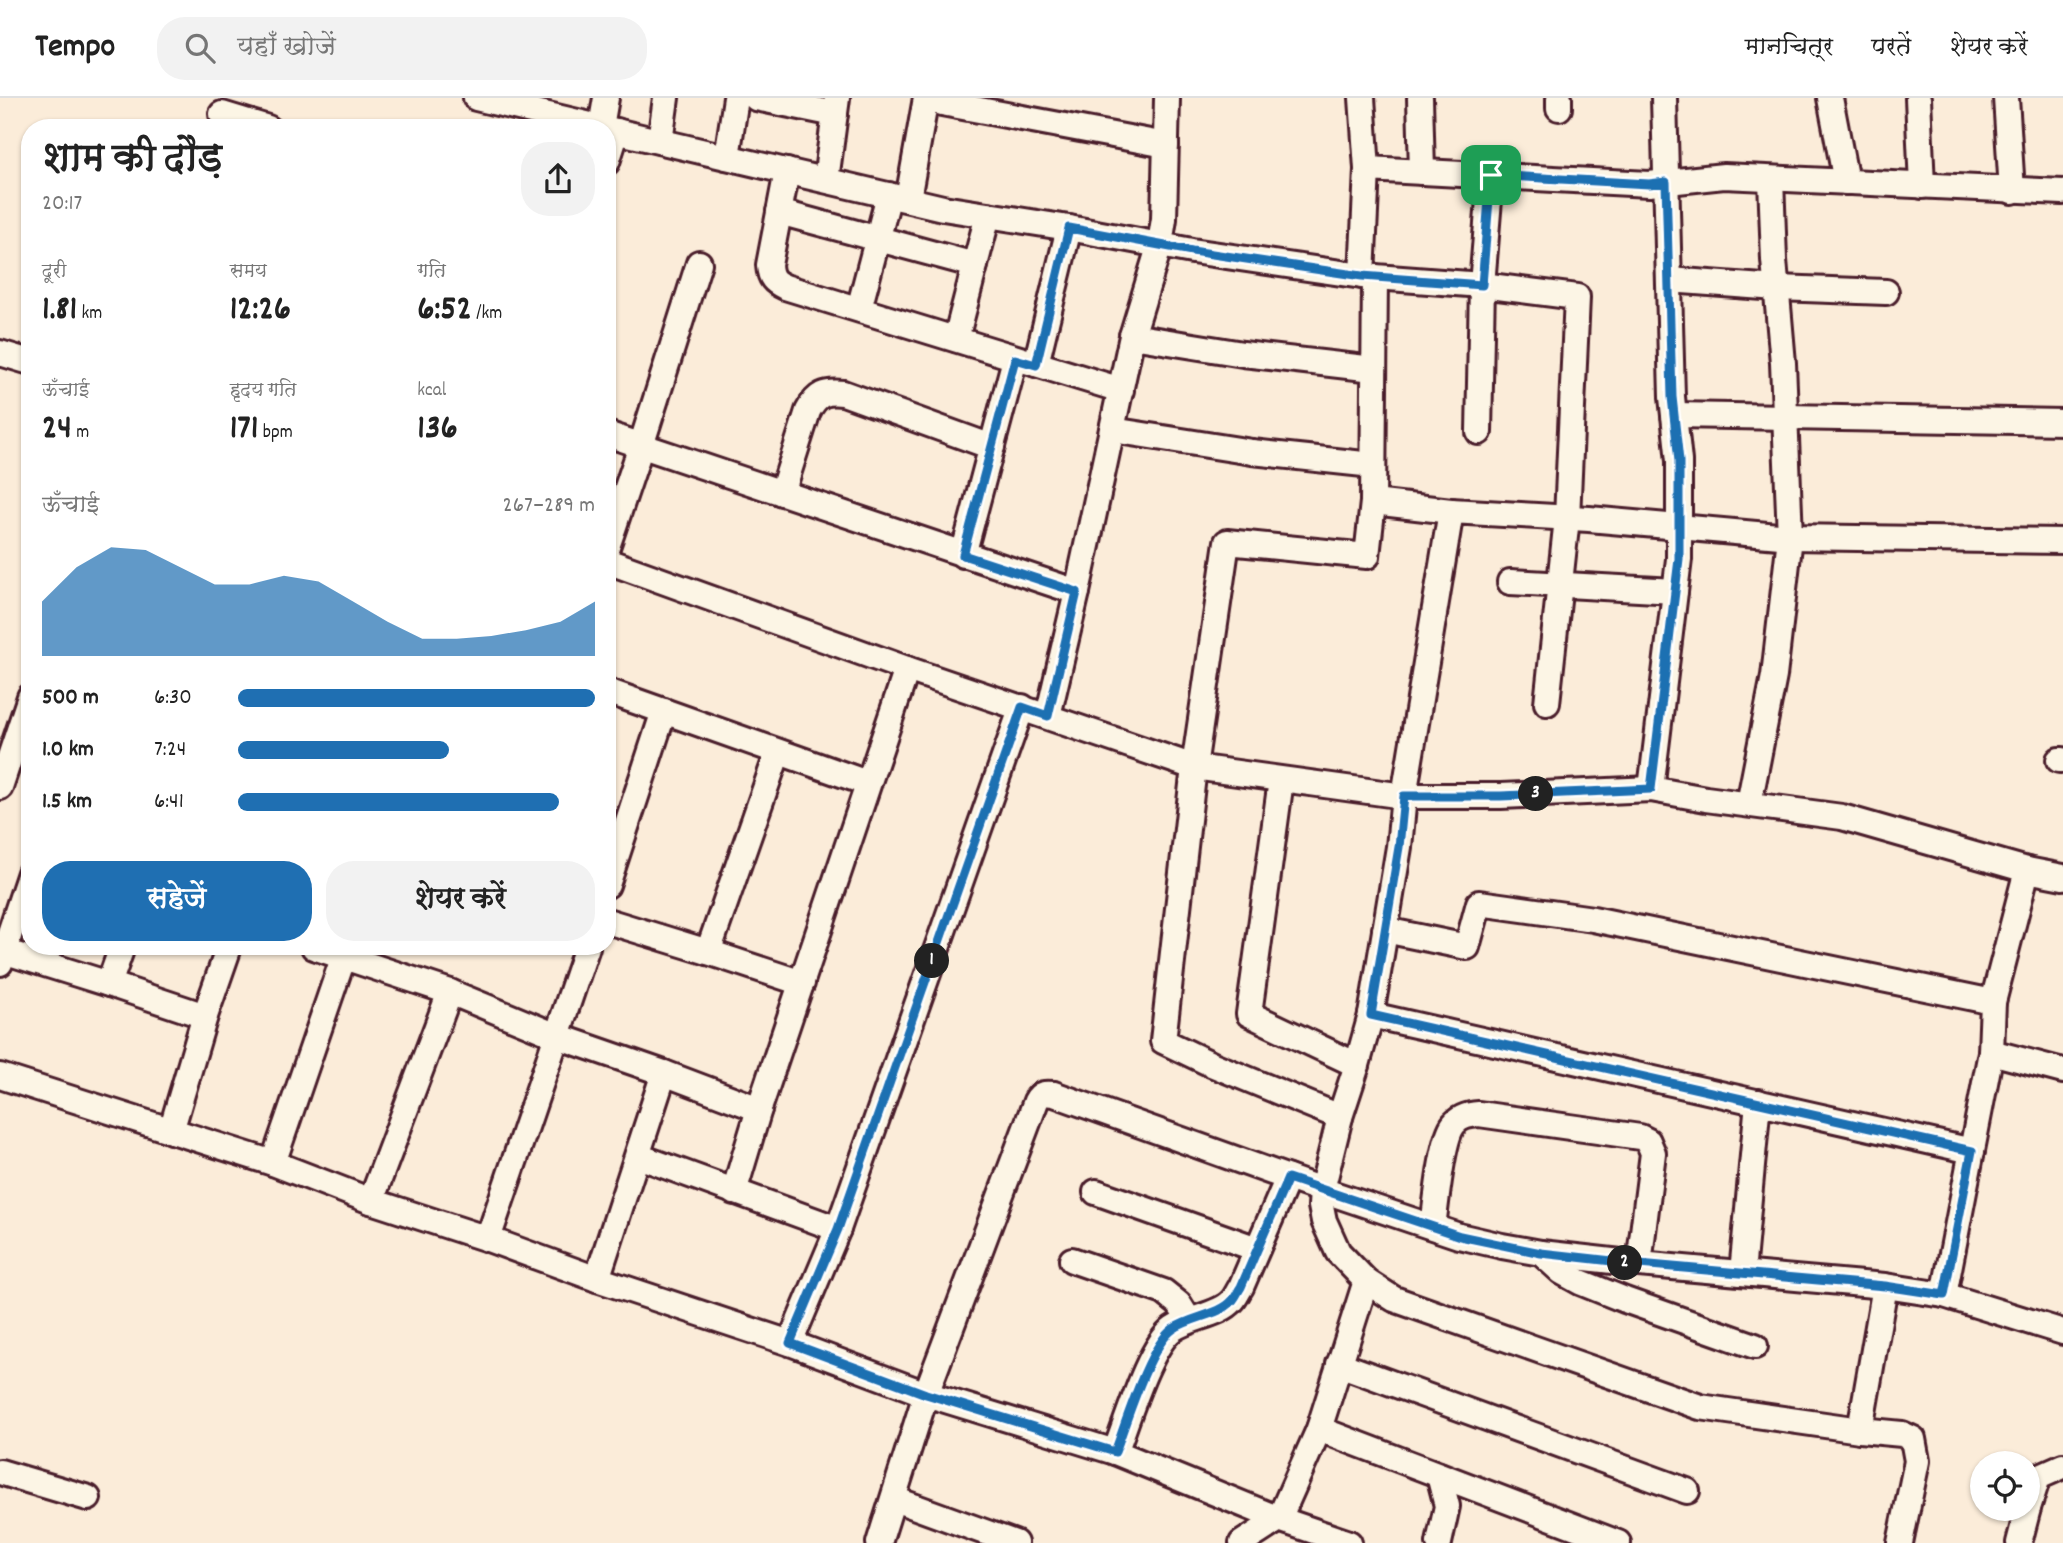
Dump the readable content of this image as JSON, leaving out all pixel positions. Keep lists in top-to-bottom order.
{
  "page": {
    "header": "Tempo",
    "search": "यहाँ खोजें",
    "nav": ["मानचित्र", "परतें", "शेयर करें"],
    "heading": ["शाम की दौड़", "20:17"],
    "stats": [
      ["दूरी", "1.81 km"],
      ["समय", "12:26"],
      ["गति", "6:52 /km"],
      ["ऊँचाई", "24 m"],
      ["हृदय गति", "171 bpm"],
      ["kcal", "136"]
    ],
    "chart": ["ऊँचाई", "267–289 m"],
    "list": [
      {
        "name": "500 m",
        "note": "6:30"
      },
      {
        "name": "1.0 km",
        "note": "7:24"
      },
      {
        "name": "1.5 km",
        "note": "6:41"
      }
    ],
    "pins": ["3", "1", "2"],
    "buttons": ["सहेजें", "शेयर करें"]
  }
}
